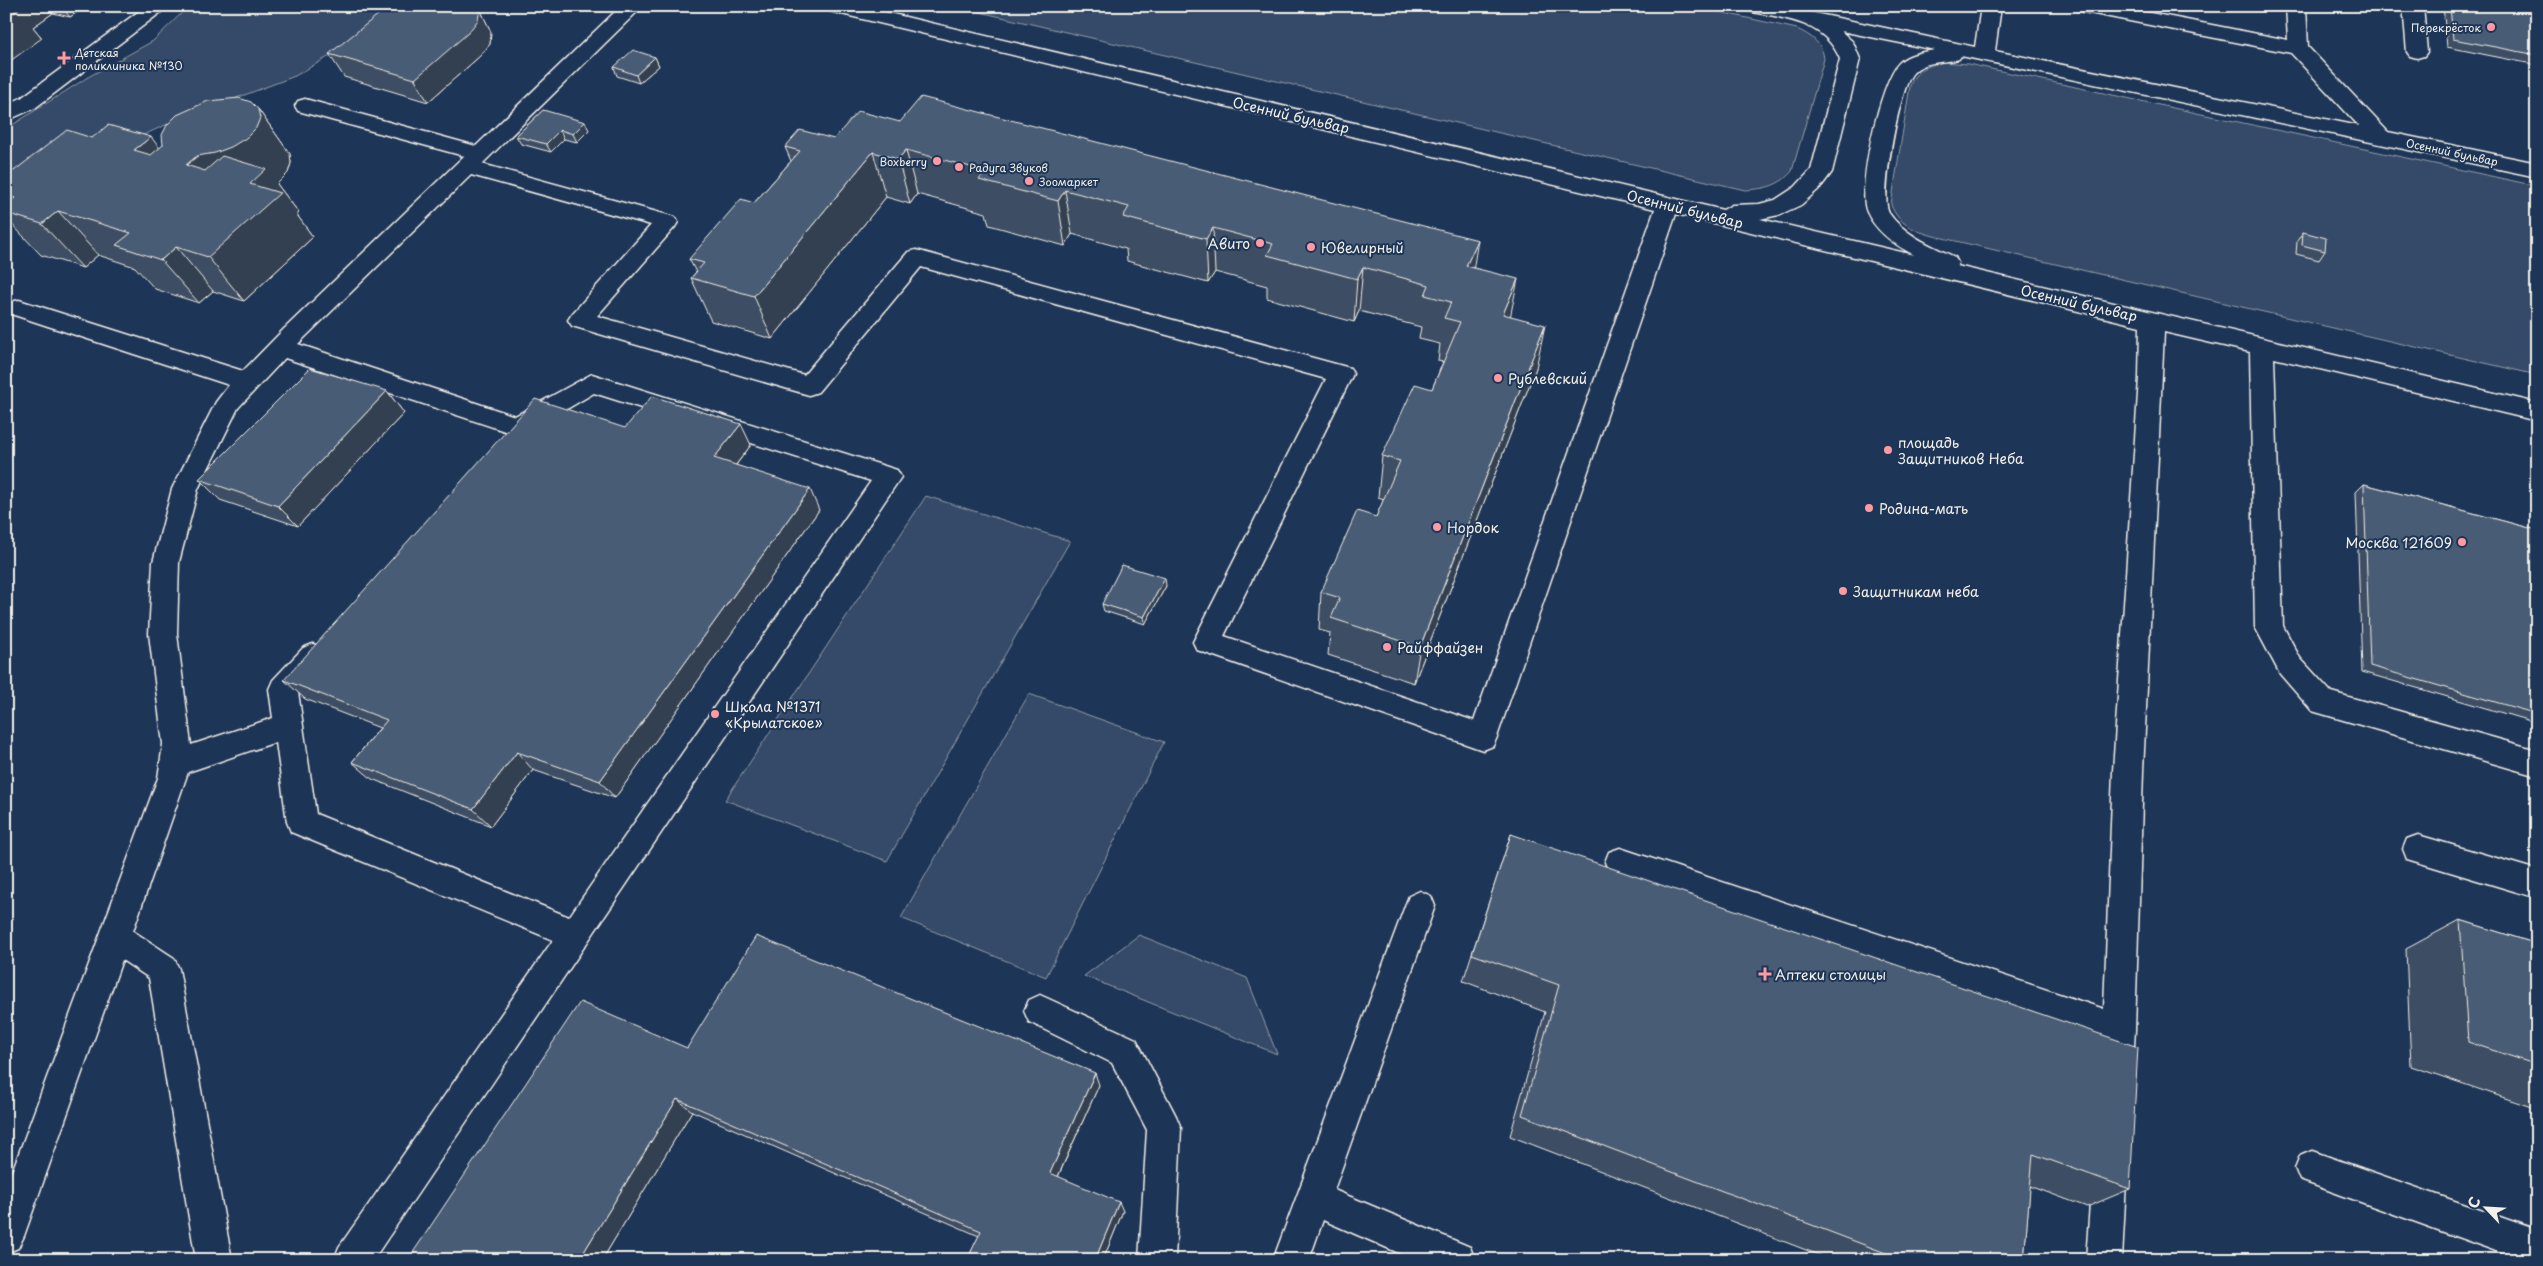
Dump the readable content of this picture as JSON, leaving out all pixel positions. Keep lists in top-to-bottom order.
{
  "streets": {
    "street": ["Осенний бульвар"]
  },
  "places": {
    "other": [
      "Перекрёсток",
      "Boxberry",
      "Радуга Звуков",
      "Зоомаркет",
      "Авито",
      "Ювелирный",
      "Рублевский",
      "площадь Защитников Неба",
      "Родина-мать",
      "Нордок",
      "Москва 121609",
      "Защитникам неба",
      "Райффайзен",
      "Школа №1371 «Крылатское»"
    ],
    "health": ["Детская поликлиника №130", "Аптеки столицы"]
  },
  "north": "top left"
}
